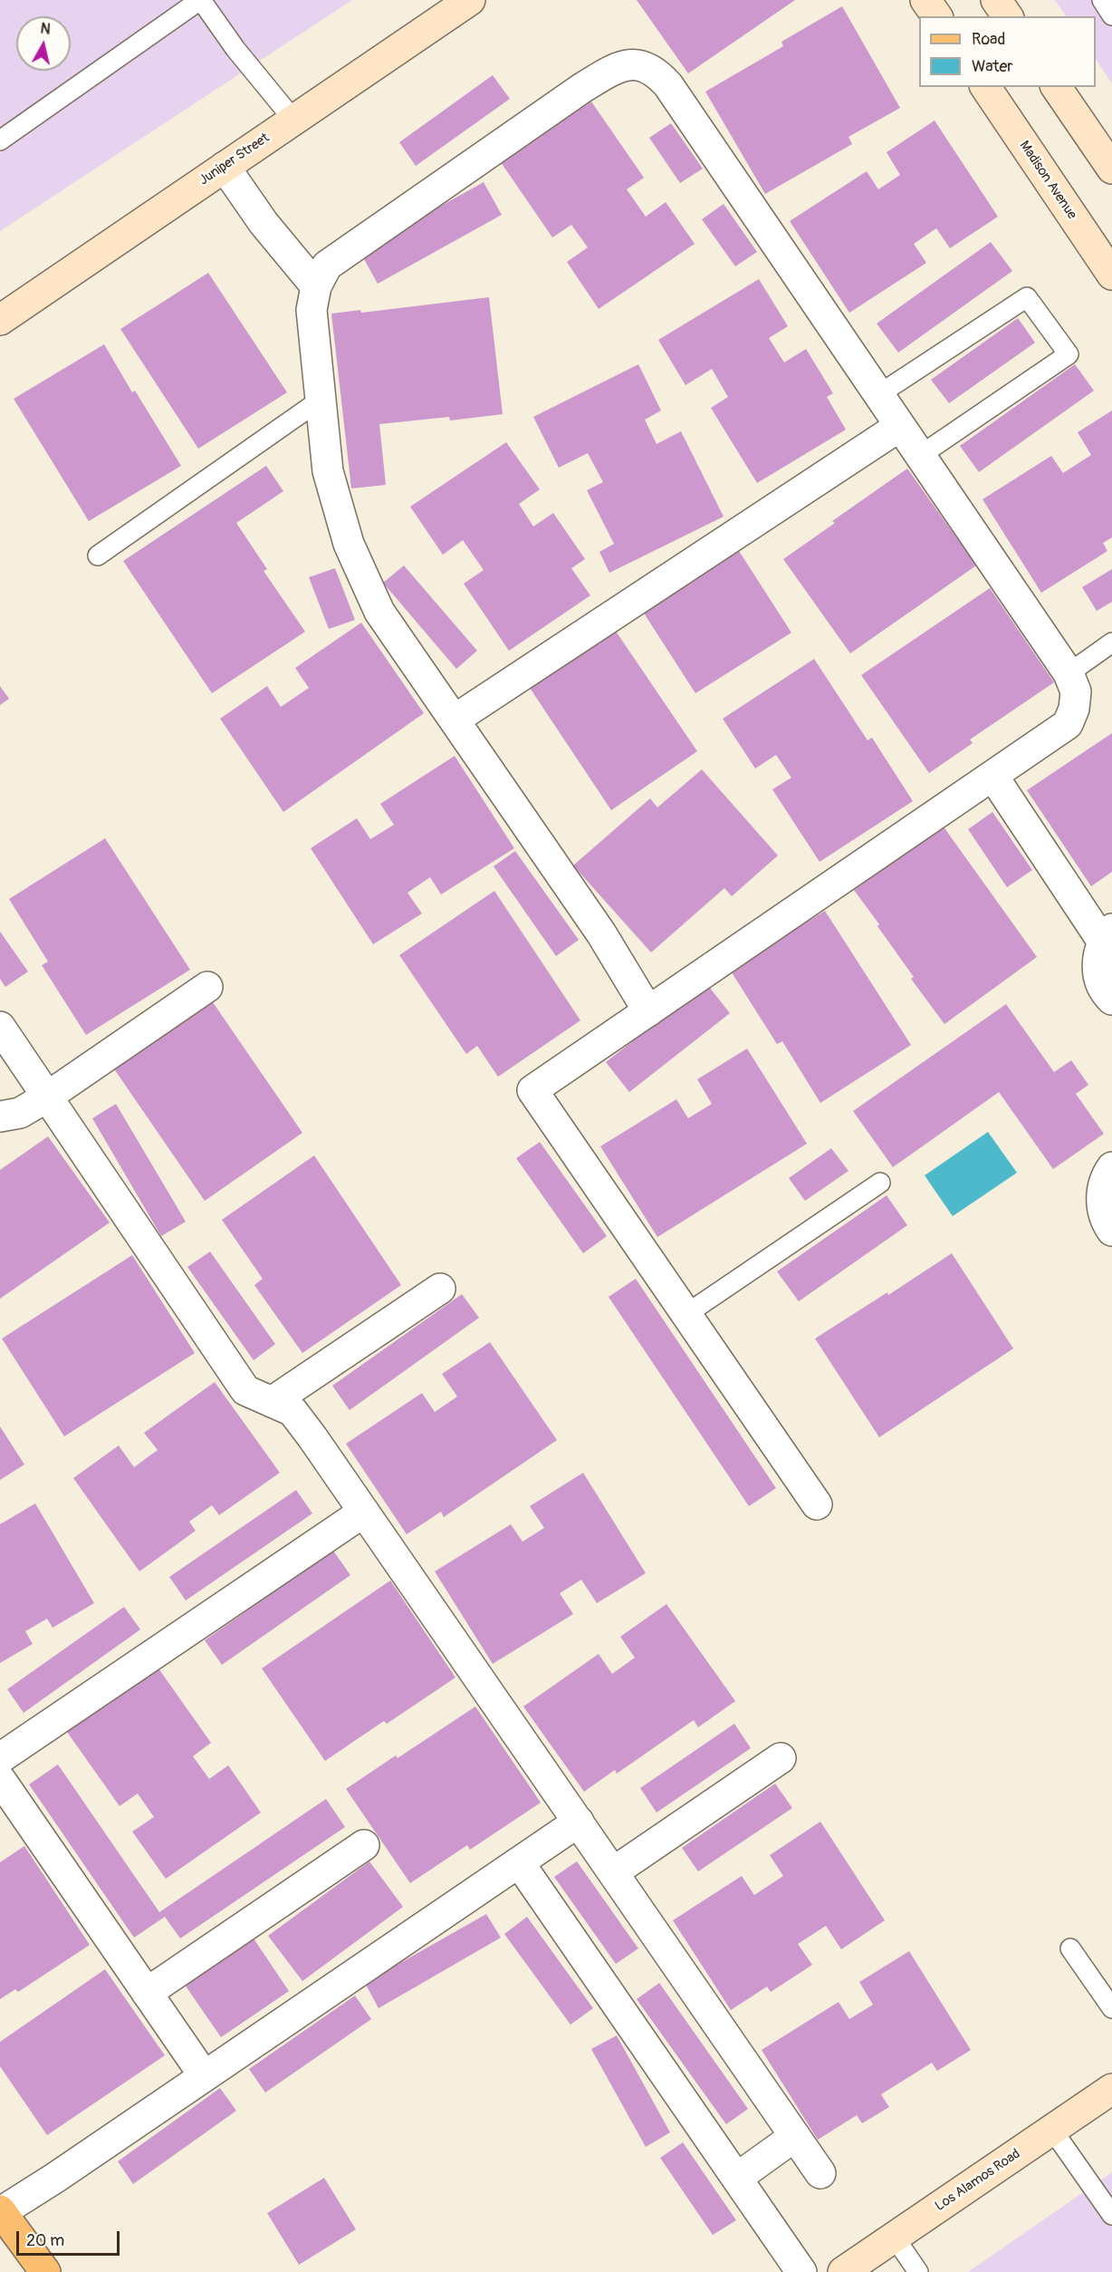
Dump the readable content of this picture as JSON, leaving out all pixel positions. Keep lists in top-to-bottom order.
{
  "streets": {
    "main road": ["Juniper Street", "Madison Avenue", "Los Alamos Road"]
  },
  "legend": ["Road", "Water"],
  "scale_bar": "20 m",
  "north": "top"
}
